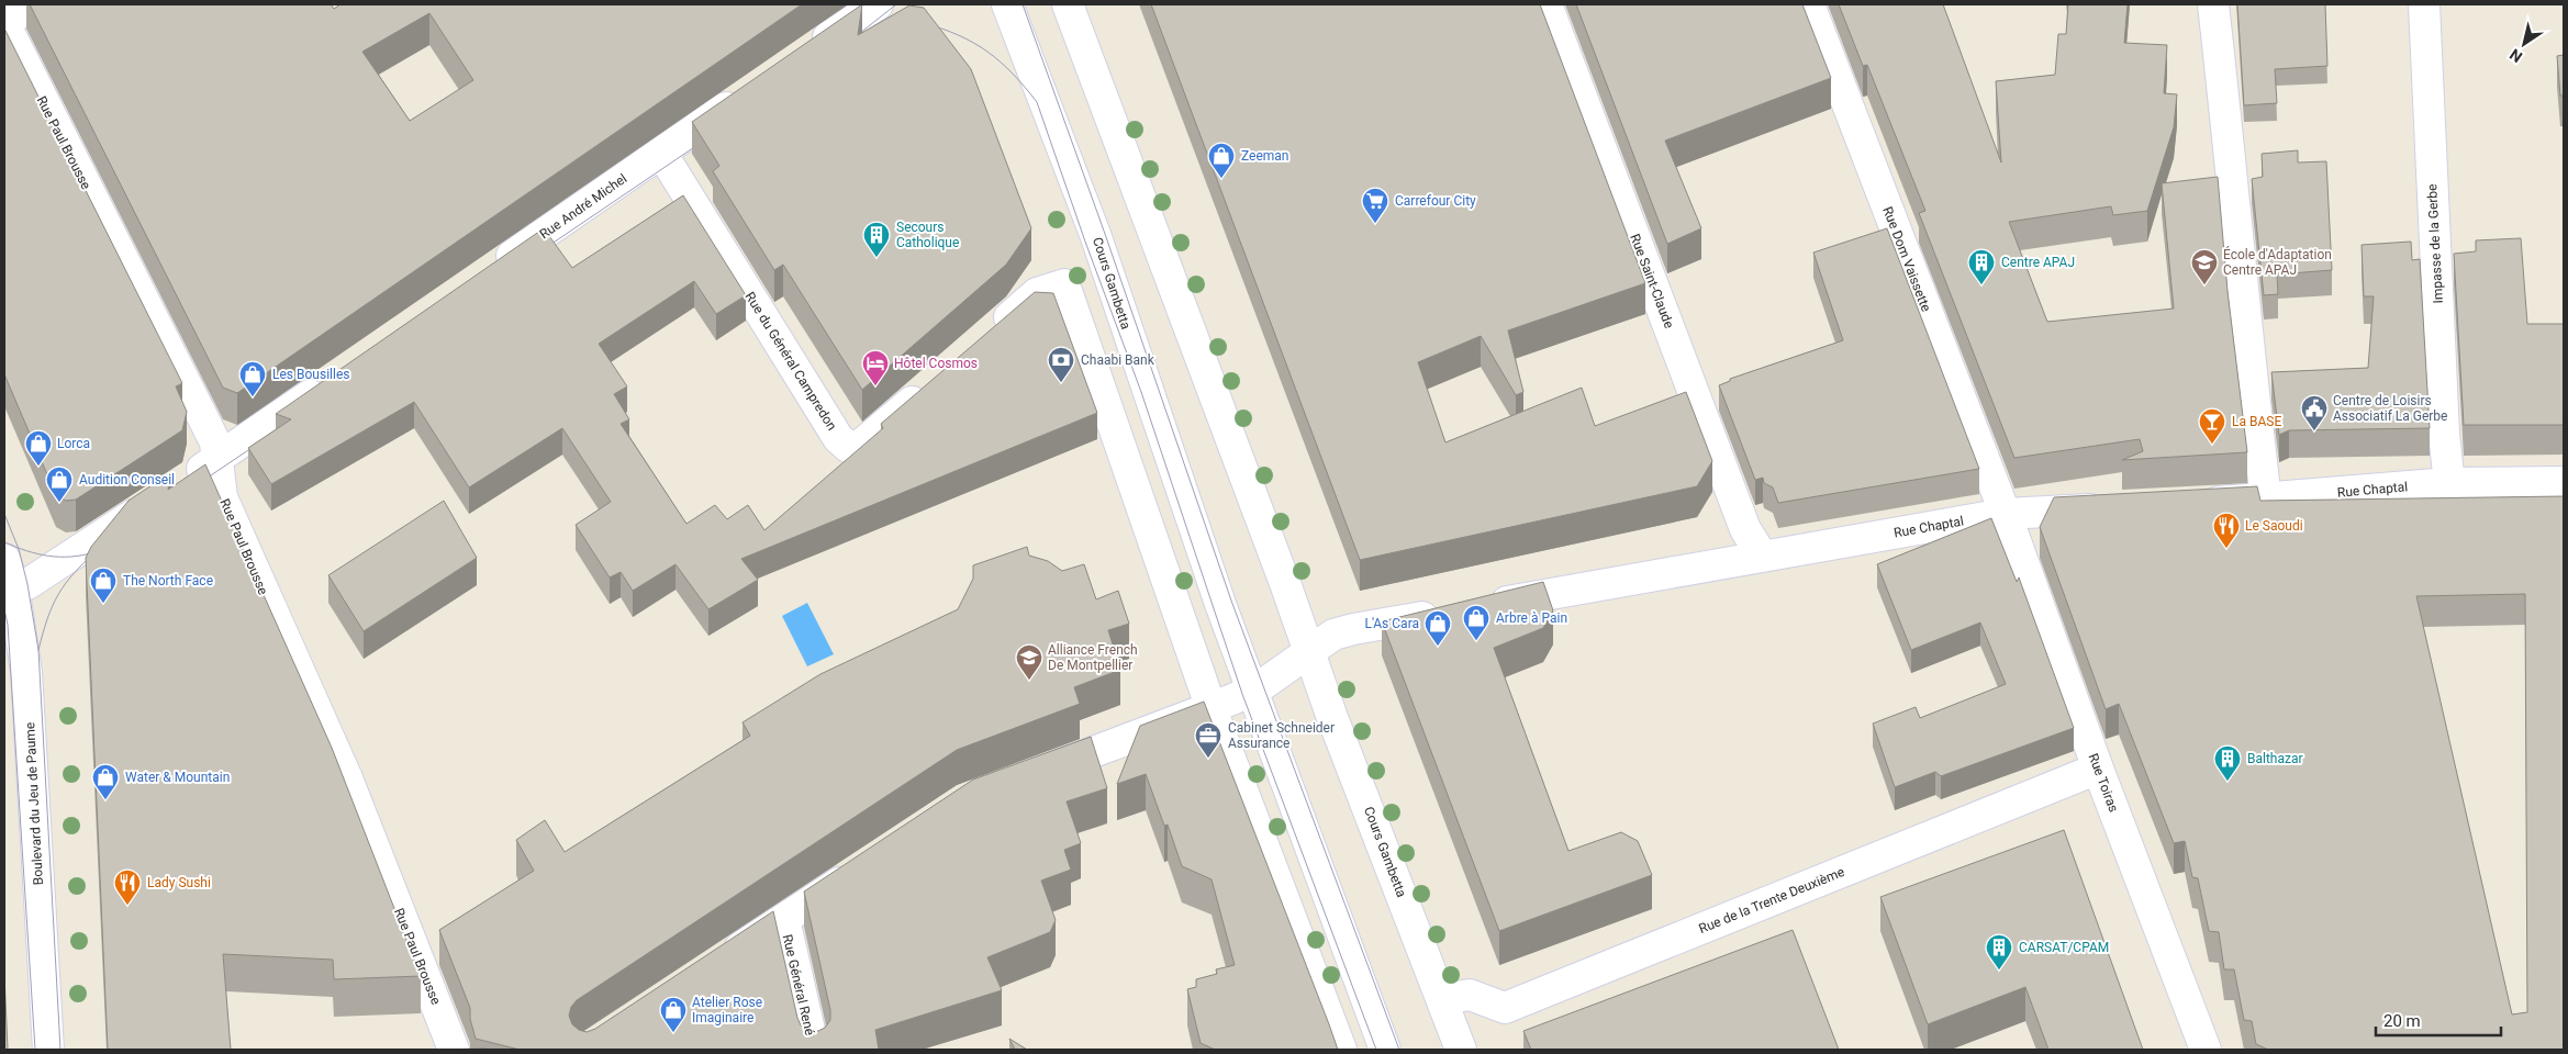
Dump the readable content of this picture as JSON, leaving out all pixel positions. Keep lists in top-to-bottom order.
{
  "streets": {
    "street": [
      "Rue Paul Brousse",
      "Rue André Michel",
      "Impasse de la Gerbe",
      "Rue Dom Vaissette",
      "Rue Saint-Claude",
      "Cours Gambetta",
      "Rue du Général Campredon",
      "Rue Chaptal",
      "Rue Toiras",
      "Boulevard du Jeu de Paume",
      "Rue de la Trente Deuxième",
      "Rue Général René"
    ]
  },
  "crossings": [
    ["Rue André Michel", "Rue du Général Campredon"],
    ["Impasse de la Gerbe", "Rue Chaptal"],
    ["Rue Dom Vaissette", "Rue Chaptal"],
    ["Rue Dom Vaissette", "Rue Toiras"],
    ["Rue Saint-Claude", "Rue Chaptal"],
    ["Cours Gambetta", "Rue de la Trente Deuxième"],
    ["Rue Chaptal", "Rue Toiras"],
    ["Rue Toiras", "Rue de la Trente Deuxième"]
  ],
  "places": {
    "shop": [
      "Zeeman",
      "Les Bousilles",
      "Lorca",
      "Audition Conseil",
      "The North Face",
      "Arbre à Pain",
      "L'As Cara",
      "Water & Mountain",
      "Atelier Rose Imaginaire"
    ],
    "supermarket": ["Carrefour City"],
    "building": [
      "Secours Catholique",
      "Centre APAJ",
      "Balthazar",
      "CARSAT/CPAM"
    ],
    "school or university": ["École d'Adaptation Centre APAJ", "Alliance French De Montpellier"],
    "bank": ["Chaabi Bank"],
    "hotel": ["Hôtel Cosmos"],
    "public building": ["Centre de Loisirs Associatif La Gerbe"],
    "bar": ["La BASE"],
    "restaurant": ["Le Saoudi", "Lady Sushi"],
    "office": ["Cabinet Schneider Assurance"]
  },
  "scale_bar": "20 m",
  "north": "bottom left"
}
